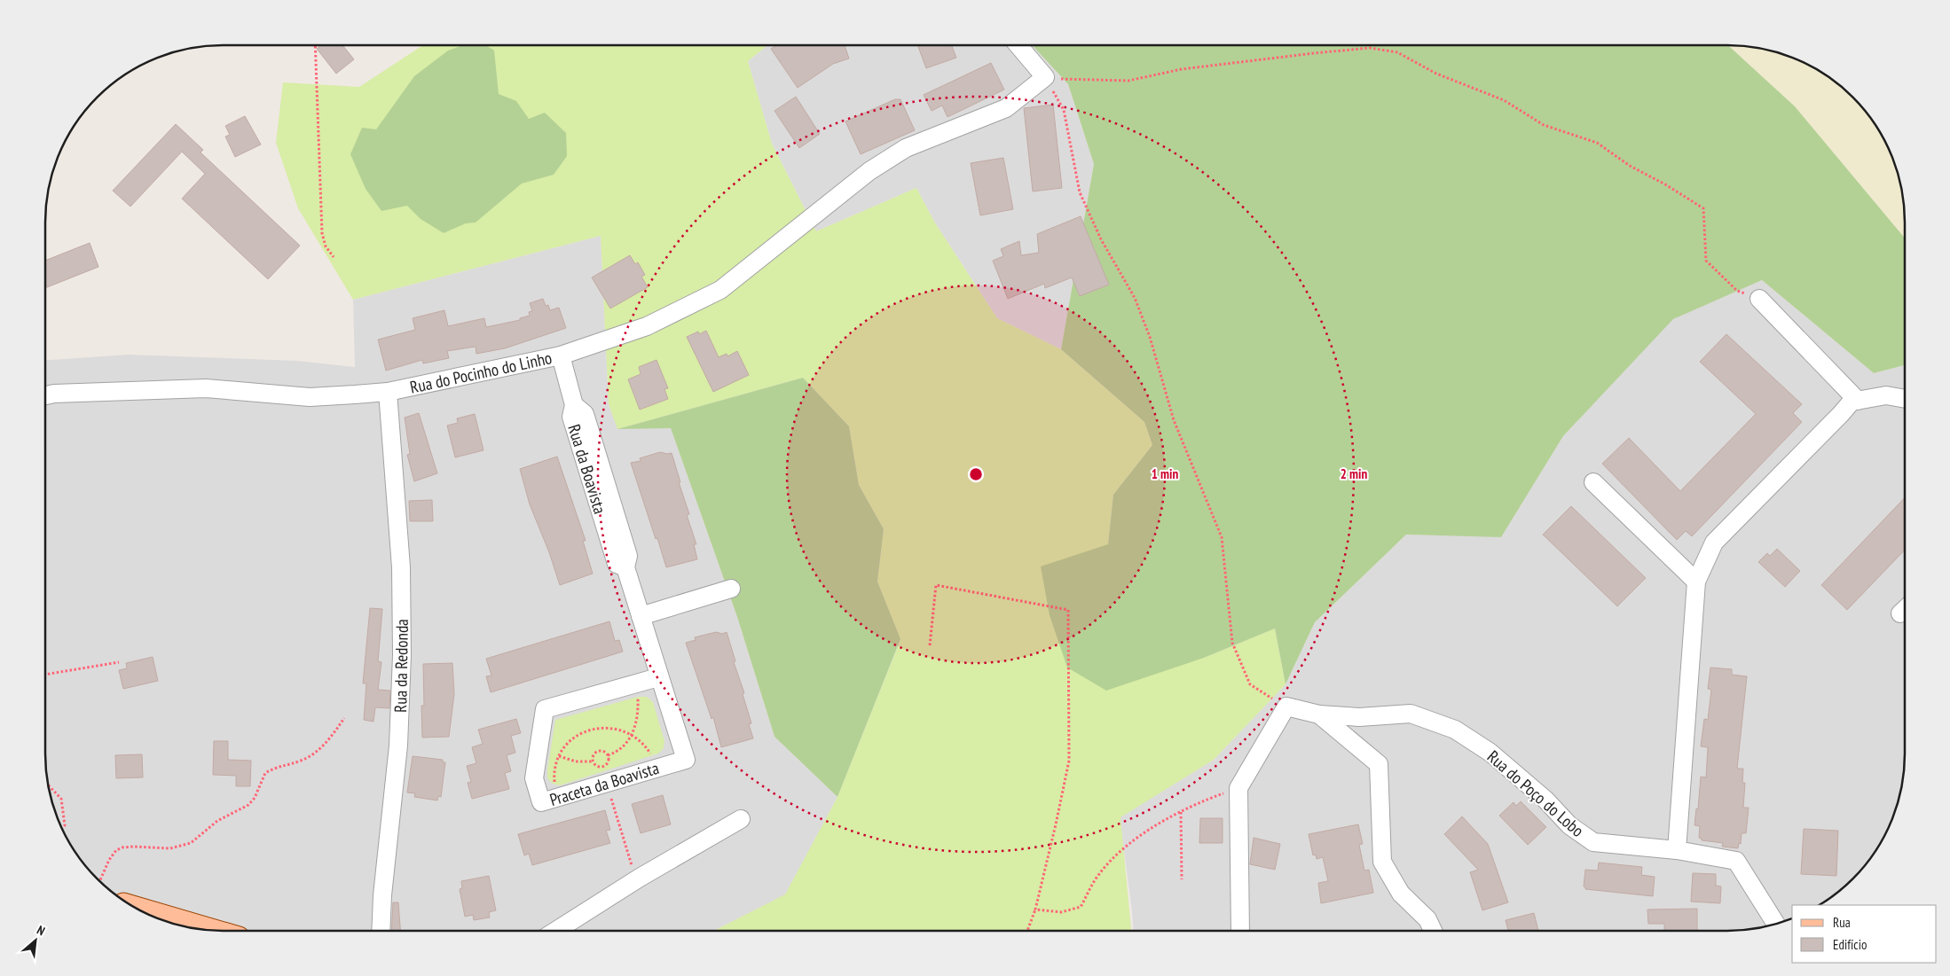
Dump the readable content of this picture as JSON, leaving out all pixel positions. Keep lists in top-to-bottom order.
{
  "streets": {
    "street": [
      "Rua do Pocinho do Linho",
      "Rua da Boavista",
      "Rua da Redonda",
      "Praceta da Boavista",
      "Rua do Poço do Lobo"
    ]
  },
  "crossings": [
    ["Rua do Pocinho do Linho", "Rua da Boavista"],
    ["Rua do Pocinho do Linho", "Rua da Redonda"],
    ["Rua da Boavista", "Praceta da Boavista"]
  ],
  "legend": ["Rua", "Edifício"],
  "north": "top right",
  "rings": ["1 min", "2 min"]
}
